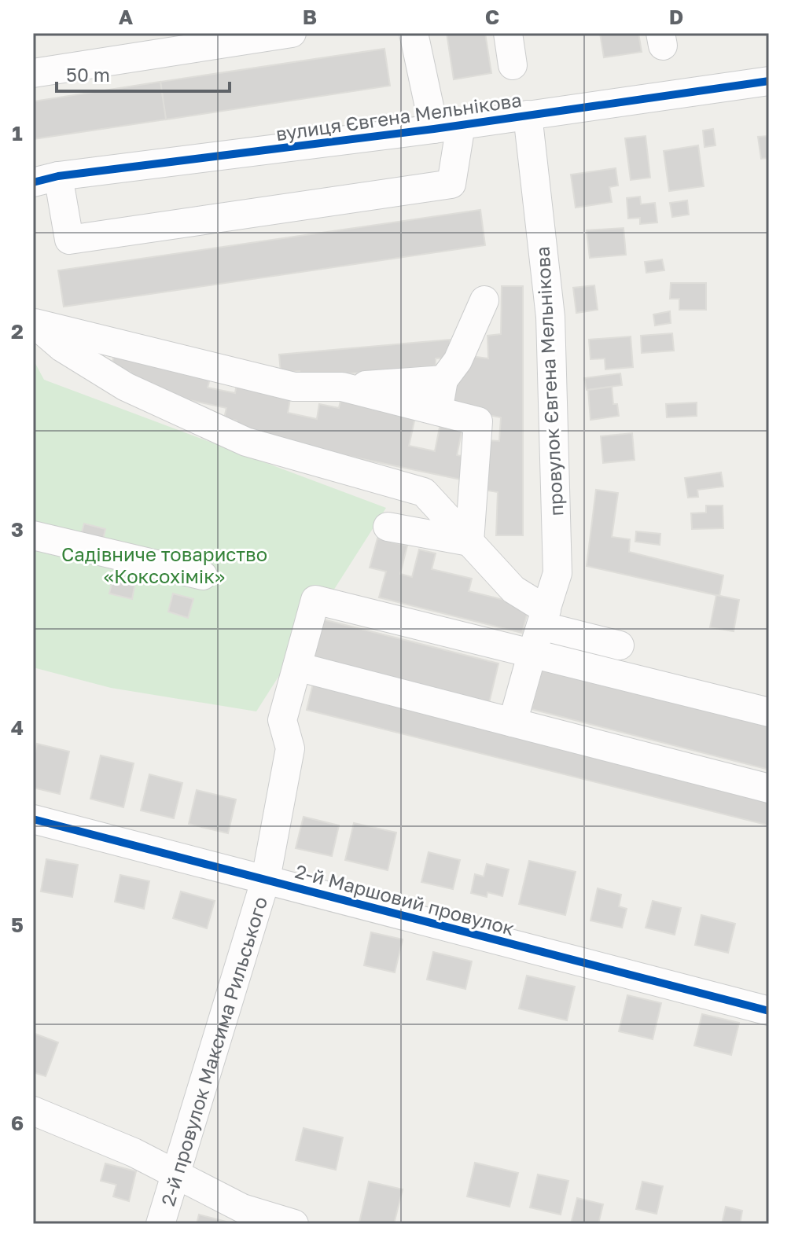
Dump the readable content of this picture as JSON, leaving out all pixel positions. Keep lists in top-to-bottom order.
{
  "streets": {
    "street": [
      "вулиця Євгена Мельнікова",
      "провулок Євгена Мельнікова",
      "2-й Маршовий провулок",
      "2-й провулок Максима Рильського"
    ]
  },
  "crossings": [
    ["вулиця Євгена Мельнікова", "провулок Євгена Мельнікова"],
    ["провулок Євгена Мельнікова", "2-й провулок Максима Рильського"],
    ["2-й Маршовий провулок", "2-й провулок Максима Рильського"]
  ],
  "parks": ["Садівниче товариство «Коксохімік»"],
  "scale_bar": "50 m",
  "grid": {
    "columns": [
      "A",
      "B",
      "C",
      "D"
    ],
    "rows": [
      "1",
      "2",
      "3",
      "4",
      "5",
      "6"
    ]
  }
}
